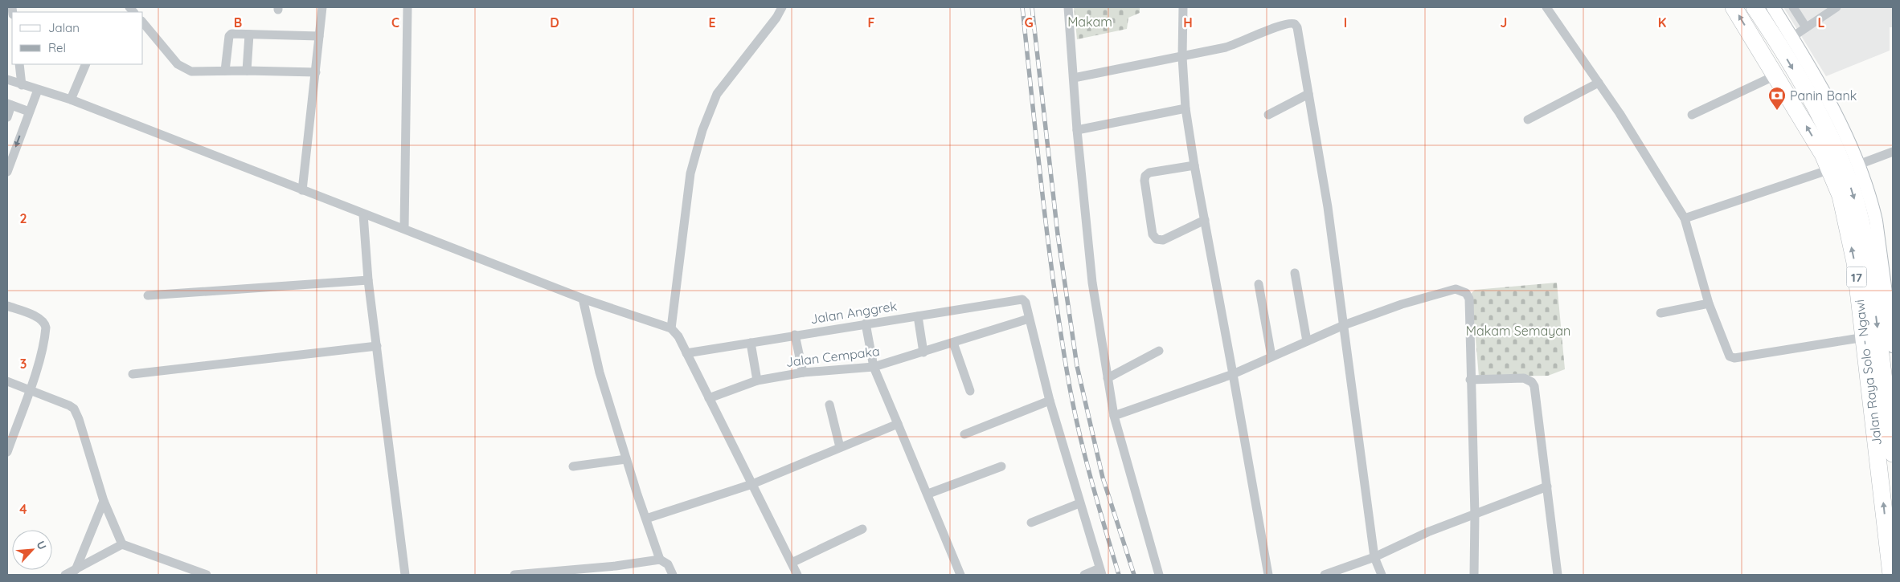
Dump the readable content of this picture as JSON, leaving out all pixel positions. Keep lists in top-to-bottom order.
{
  "streets": {
    "highway": ["17", "Jalan Raya Solo - Ngawi"],
    "street": ["Jalan Anggrek", "Jalan Cempaka"]
  },
  "crossings": [
    ["Jalan Anggrek", "Jalan Cempaka"]
  ],
  "parks": ["Makam", "Makam Semayan"],
  "places": {
    "bank": ["Panin Bank"]
  },
  "legend": ["Jalan", "Rel"],
  "north": "top right",
  "grid": {
    "columns": [
      "B",
      "C",
      "D",
      "E",
      "F",
      "G",
      "H",
      "I",
      "J",
      "K",
      "L"
    ],
    "rows": ["2", "3", "4"]
  }
}
